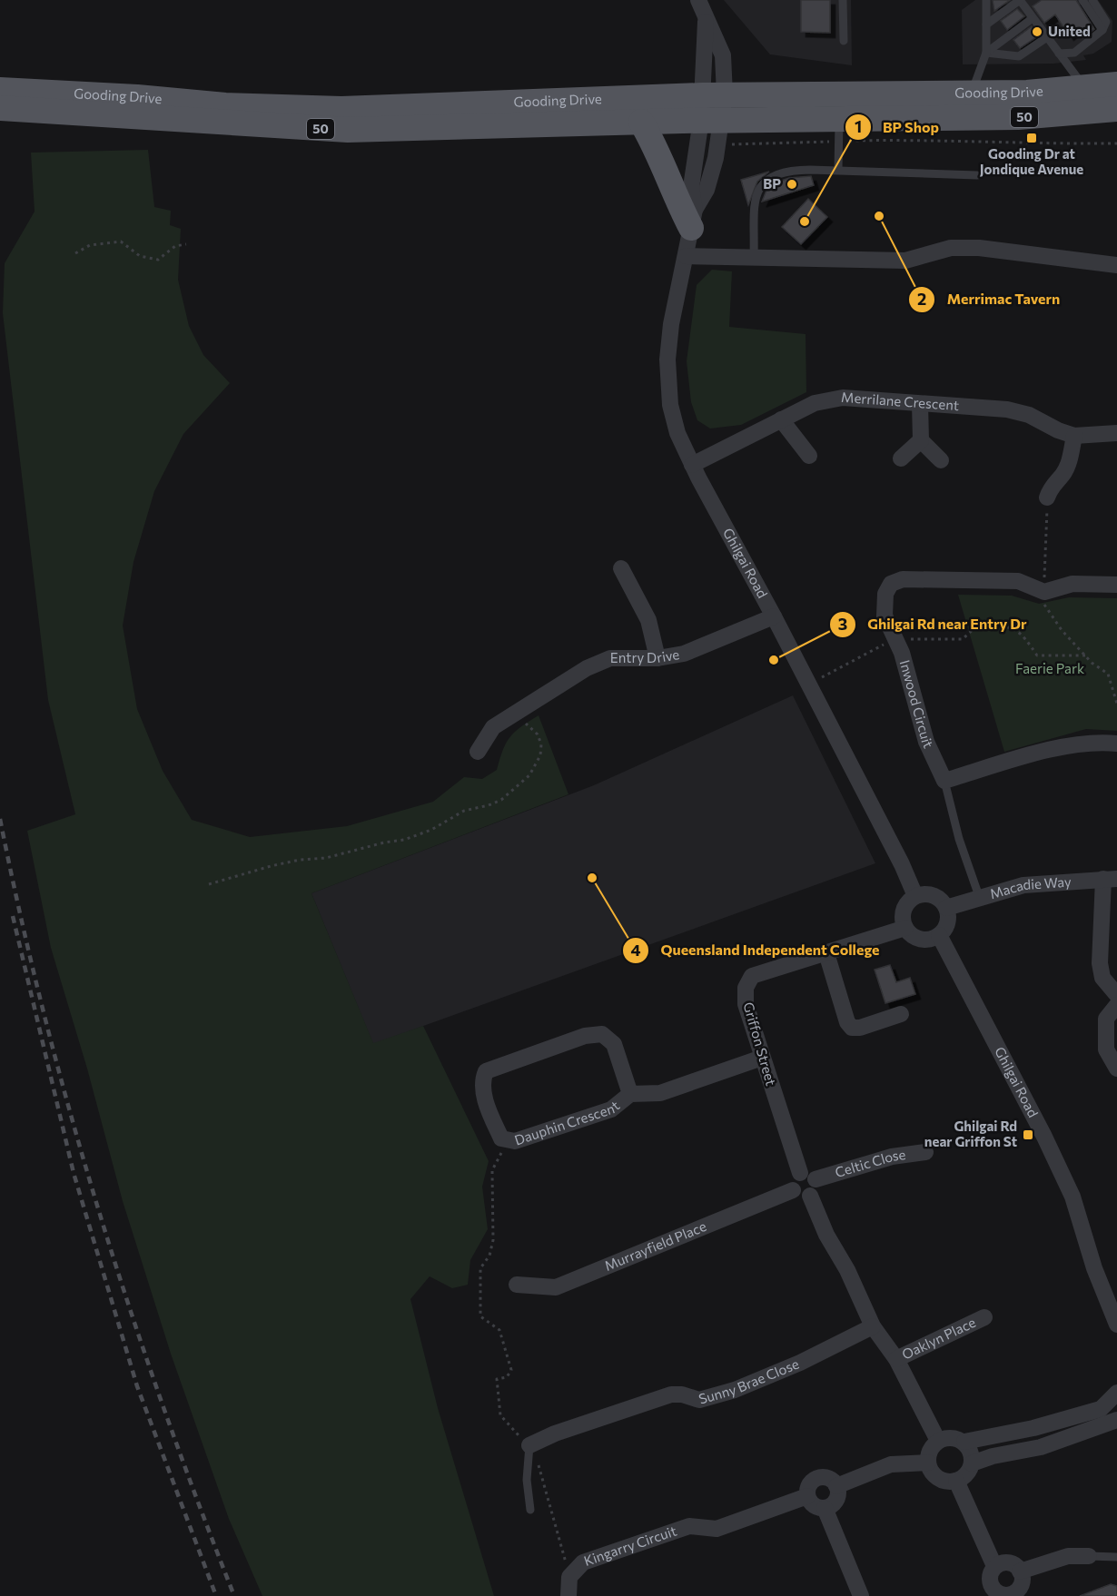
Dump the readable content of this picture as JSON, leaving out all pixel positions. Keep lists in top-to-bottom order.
{
  "streets": {
    "main road": ["Gooding Drive", "50"],
    "street": [
      "Merrilane Crescent",
      "Ghilgai Road",
      "Entry Drive",
      "Inwood Circuit",
      "Macadie Way",
      "Griffon Street",
      "Dauphin Crescent",
      "Celtic Close",
      "Murrayfield Place",
      "Oaklyn Place",
      "Sunny Brae Close",
      "Kingarry Circuit"
    ]
  },
  "crossings": [
    ["Gooding Drive", "Ghilgai Road"],
    ["Merrilane Crescent", "Ghilgai Road"],
    ["Ghilgai Road", "Entry Drive"],
    ["Ghilgai Road", "Macadie Way"],
    ["Ghilgai Road", "Griffon Street"],
    ["Macadie Way", "Griffon Street"],
    ["Griffon Street", "Dauphin Crescent"],
    ["Griffon Street", "Celtic Close"],
    ["Griffon Street", "Murrayfield Place"],
    ["Celtic Close", "Murrayfield Place"]
  ],
  "parks": ["Faerie Park"],
  "places": {
    "other": [
      "United",
      "BP",
      "Merrimac Tavern",
      "BP Shop",
      "Ghilgai Rd near Entry Dr",
      "Queensland Independent College"
    ],
    "transit": ["Gooding Dr at Jondique Avenue", "Ghilgai Rd near Griffon St"]
  }
}
